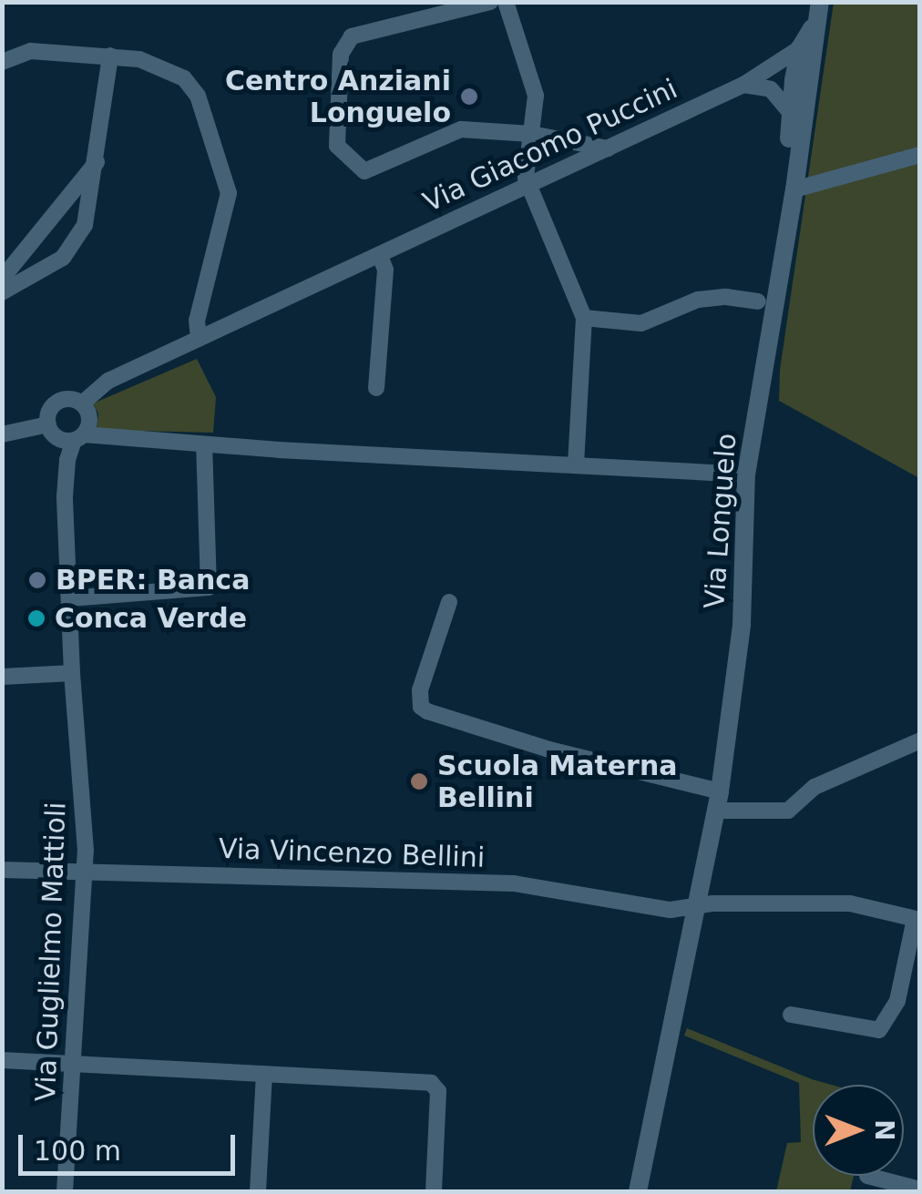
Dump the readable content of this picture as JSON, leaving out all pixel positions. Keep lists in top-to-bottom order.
{
  "streets": {
    "street": [
      "Via Giacomo Puccini",
      "Via Longuelo",
      "Via Vincenzo Bellini",
      "Via Guglielmo Mattioli"
    ]
  },
  "crossings": [
    ["Via Giacomo Puccini", "Via Longuelo"],
    ["Via Giacomo Puccini", "Via Guglielmo Mattioli"],
    ["Via Longuelo", "Via Vincenzo Bellini"],
    ["Via Vincenzo Bellini", "Via Guglielmo Mattioli"]
  ],
  "places": [
    "Centro Anziani Longuelo",
    "BPER: Banca",
    "Conca Verde",
    "Scuola Materna Bellini"
  ],
  "scale_bar": "100 m",
  "north": "right"
}
